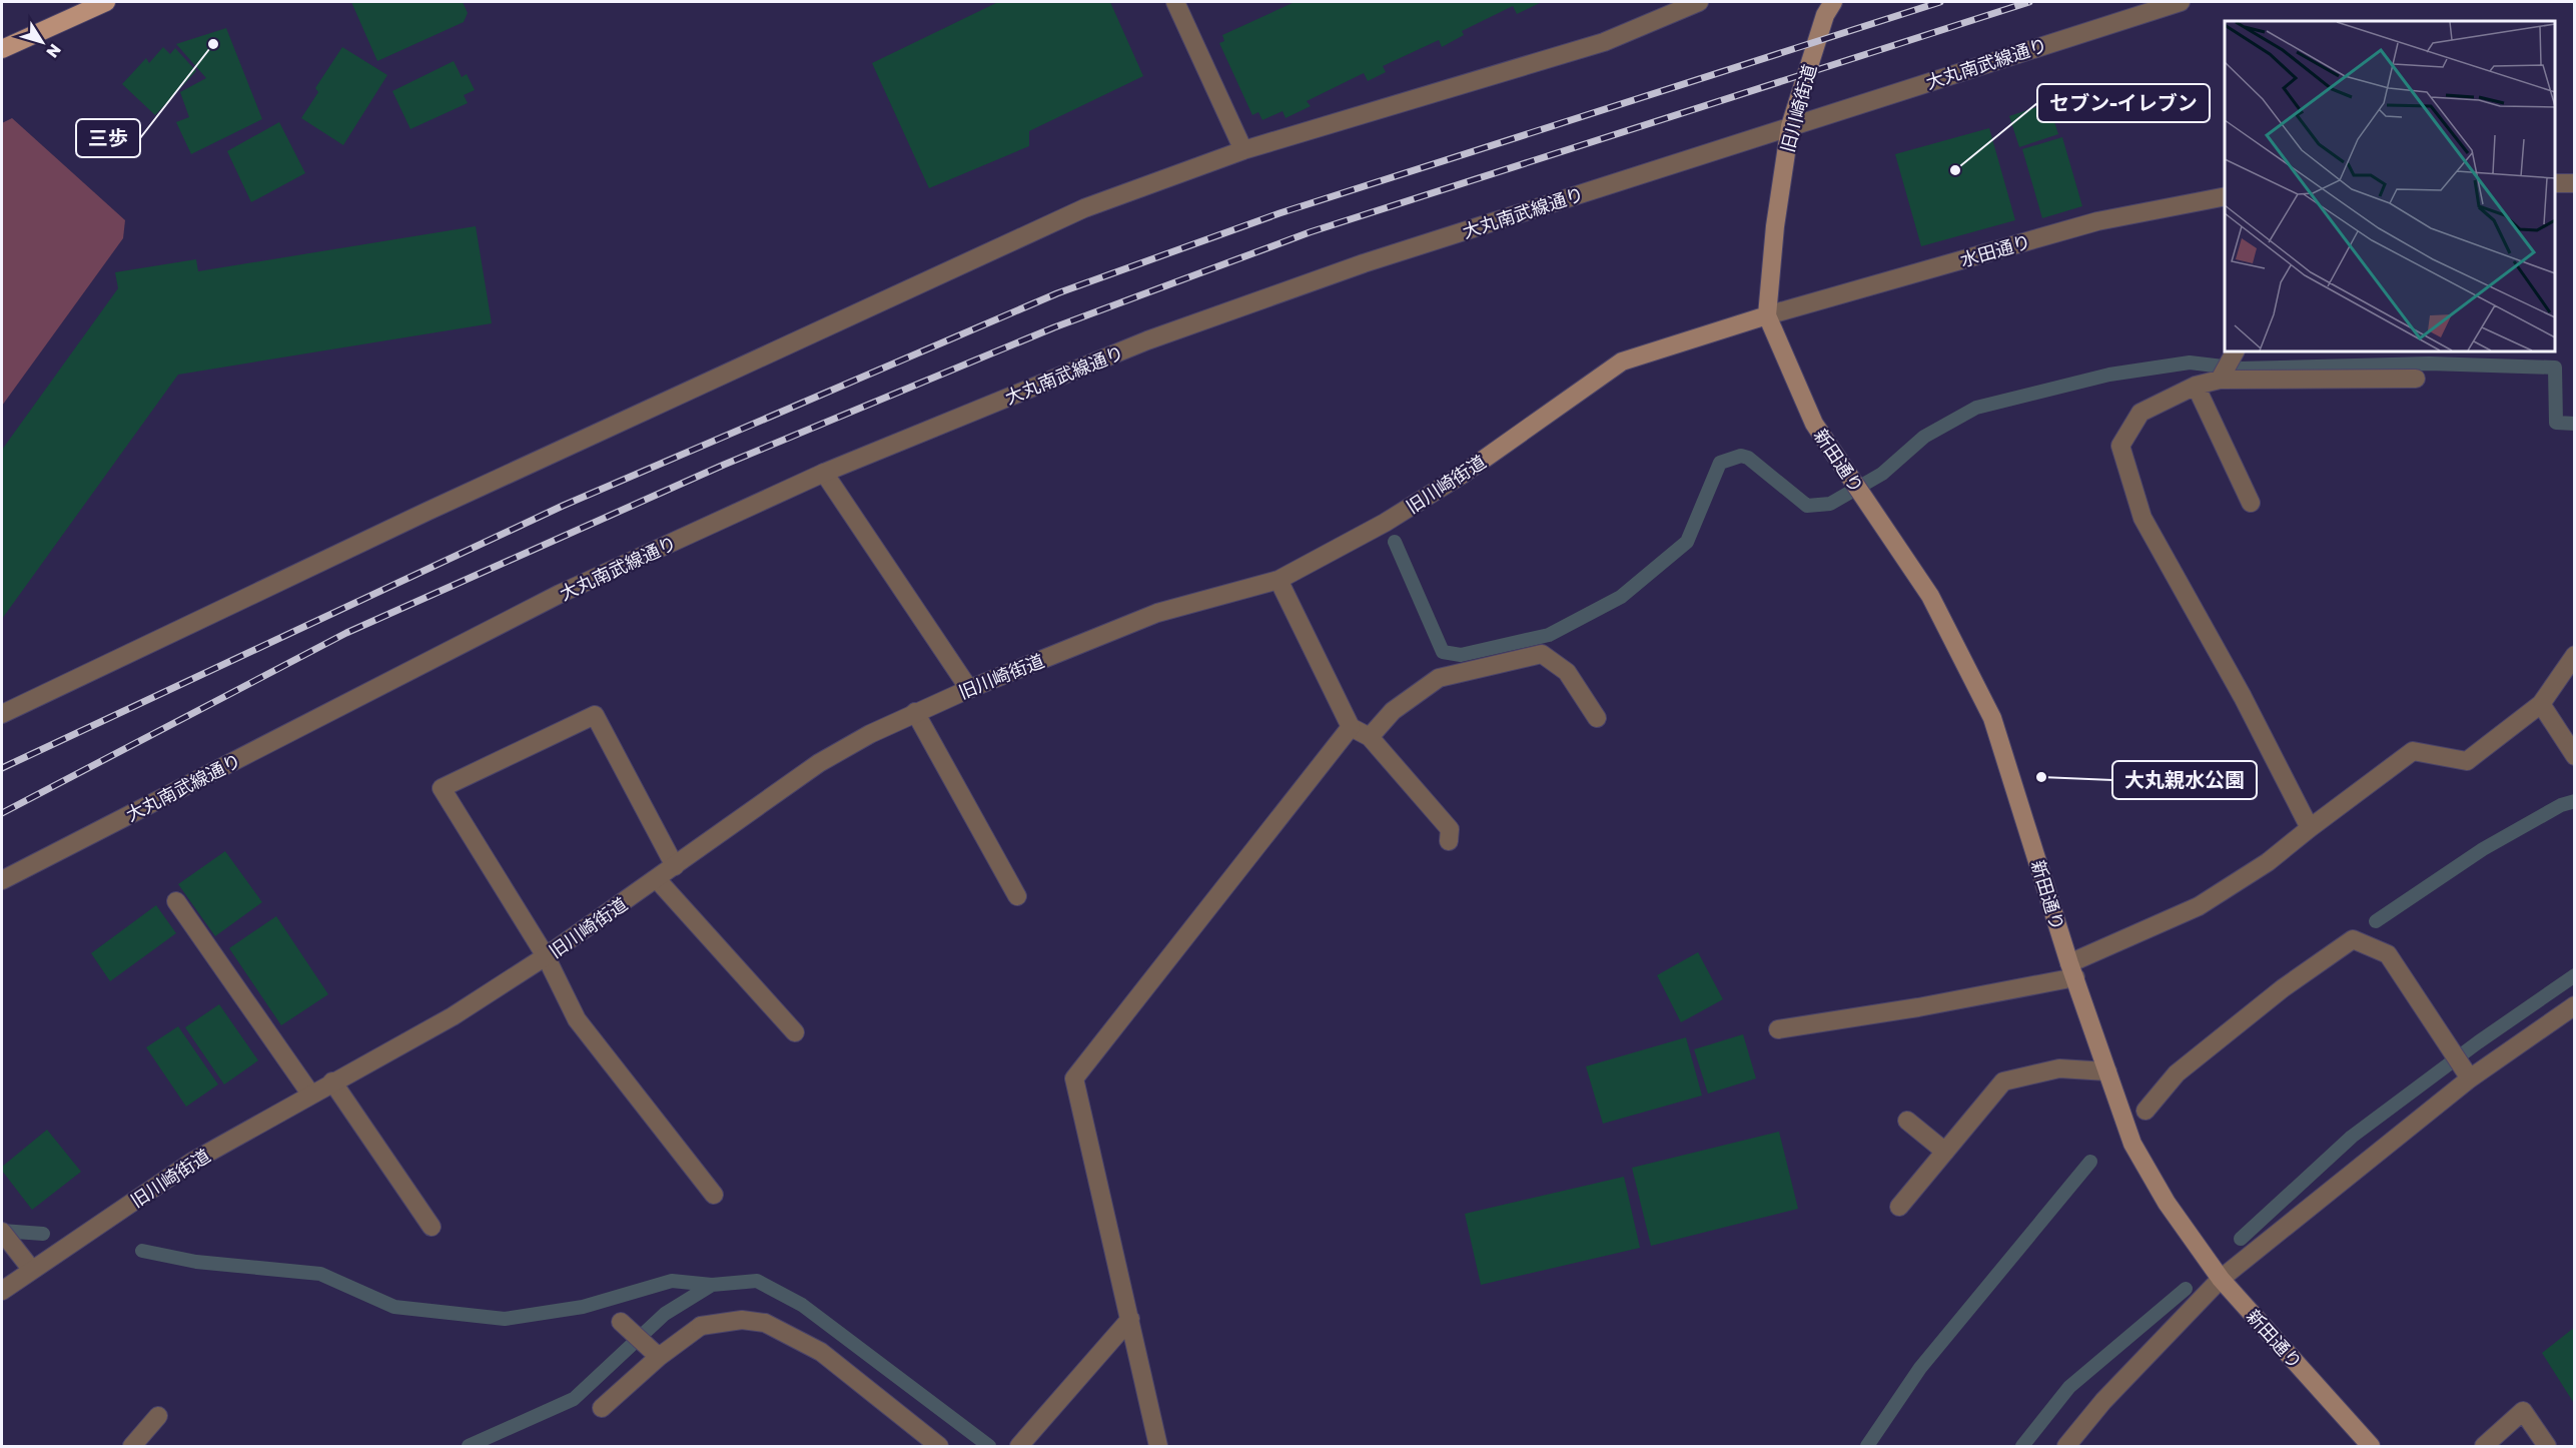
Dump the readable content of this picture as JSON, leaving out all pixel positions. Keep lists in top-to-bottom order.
{
  "streets": {
    "street": [
      "大丸南武線通り",
      "旧川崎街道",
      "水田通り",
      "新田通り"
    ]
  },
  "crossings": [
    ["大丸南武線通り", "旧川崎街道"],
    ["旧川崎街道", "水田通り"],
    ["旧川崎街道", "新田通り"],
    ["水田通り", "新田通り"]
  ],
  "places": ["三歩", "セブン-イレブン", "大丸親水公園"],
  "north": "bottom right"
}
